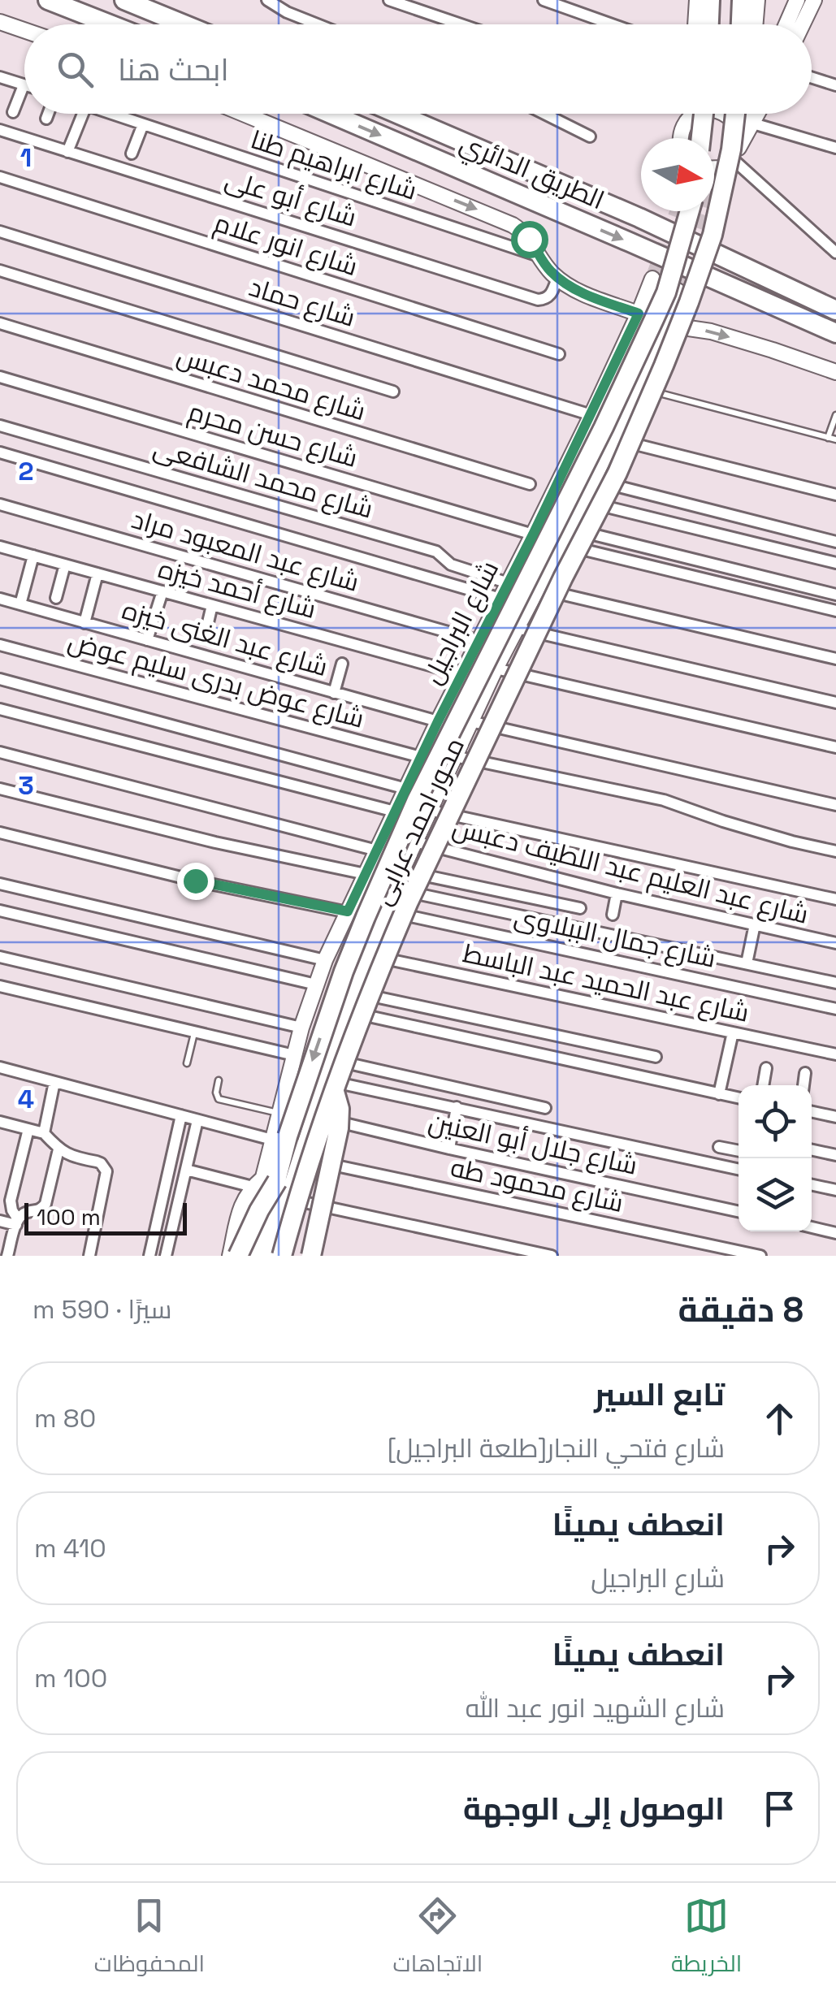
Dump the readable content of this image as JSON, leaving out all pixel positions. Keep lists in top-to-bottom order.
{
  "streets": {
    "highway": ["الطريق الدائري", "محور احمد عرابى"],
    "street": [
      "شارع ابراهيم طنا",
      "شارع أبو على",
      "شارع انور علام",
      "شارع حماد",
      "شارع محمد دعبس",
      "شارع حسن محرم",
      "شارع محمد الشافعى",
      "شارع عبد المعبود مراد",
      "شارع أحمد خيزه",
      "شارع البراجيل",
      "شارع عبد الغنى خيزه",
      "شارع عوض بدرى سليم عوض",
      "شارع عبد العليم عبد اللطيف دعبس",
      "شارع جمال الببلاوى",
      "شارع عبد الحميد عبد الباسط",
      "شارع جلال أبو العنين",
      "شارع محمود طه"
    ]
  },
  "crossings": [
    ["شارع حماد", "شارع البراجيل"],
    ["شارع حسن محرم", "شارع البراجيل"],
    ["شارع محمد الشافعى", "شارع البراجيل"],
    ["شارع عبد المعبود مراد", "شارع البراجيل"],
    ["شارع أحمد خيزه", "شارع البراجيل"],
    ["شارع البراجيل", "شارع عبد الغنى خيزه"],
    ["شارع البراجيل", "شارع عوض بدرى سليم عوض"],
    ["شارع البراجيل", "محور احمد عرابى"],
    ["شارع البراجيل", "شارع عبد العليم عبد اللطيف دعبس"],
    ["شارع البراجيل", "شارع جمال الببلاوى"],
    ["شارع البراجيل", "شارع عبد الحميد عبد الباسط"],
    ["شارع البراجيل", "شارع جلال أبو العنين"],
    ["شارع البراجيل", "شارع محمود طه"]
  ],
  "scale_bar": "100 m",
  "north": "right",
  "page": {
    "search": "ابحث هنا",
    "scale": "100 m",
    "heading": ["8 دقيقة", "سيرًا · 590 m"],
    "list": [
      ["تابع السير", "شارع فتحي النجار[طلعة البراجيل]", "80 m"],
      ["انعطف يمينًا", "شارع البراجيل", "410 m"],
      ["انعطف يمينًا", "شارع الشهيد انور عبد الله", "100 m"],
      "الوصول إلى الوجهة"
    ],
    "nav": ["الخريطة", "الاتجاهات", "المحفوظات"]
  },
  "grid": {
    "rows": [
      "1",
      "2",
      "3",
      "4"
    ]
  }
}
